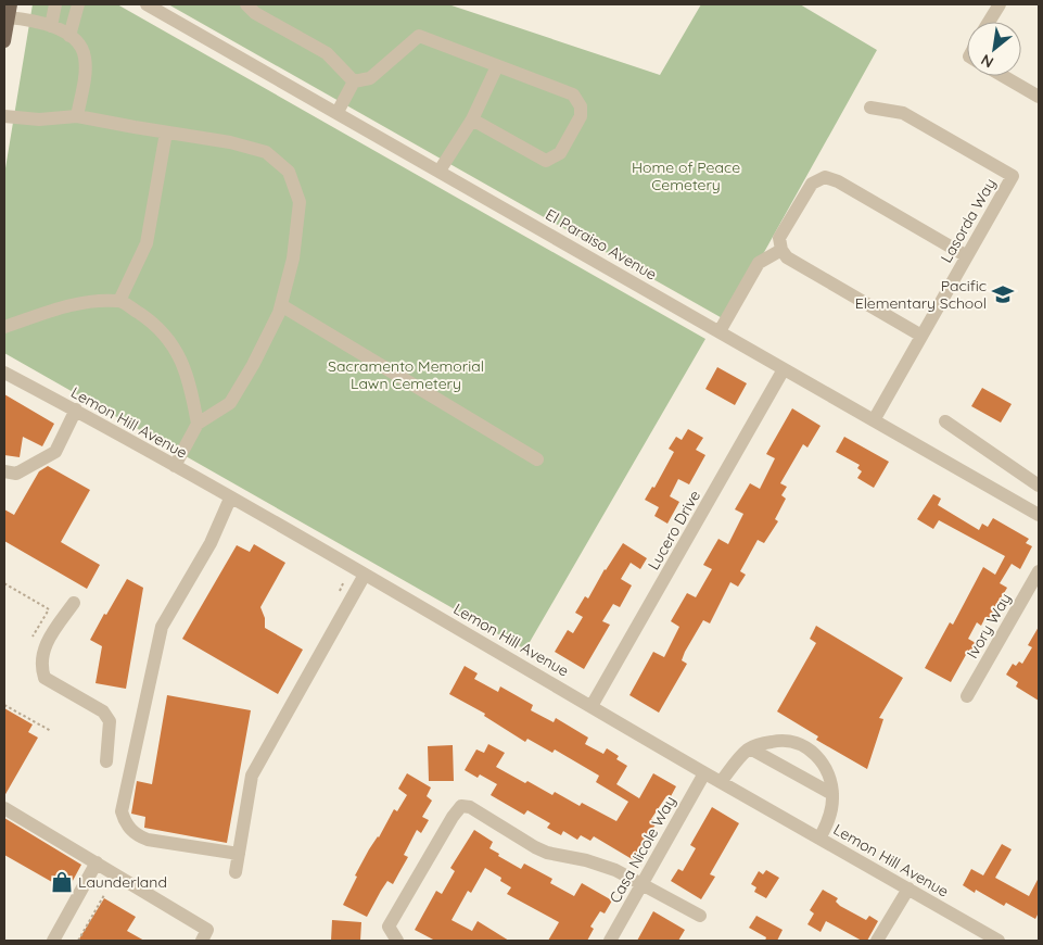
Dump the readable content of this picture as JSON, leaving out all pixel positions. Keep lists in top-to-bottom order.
{
  "streets": {
    "street": [
      "Lasorda Way",
      "El Paraiso Avenue",
      "Lemon Hill Avenue",
      "Lucero Drive",
      "Ivory Way",
      "Casa Nicole Way"
    ]
  },
  "crossings": [
    ["Lasorda Way", "El Paraiso Avenue"],
    ["El Paraiso Avenue", "Lucero Drive"],
    ["Lemon Hill Avenue", "Lucero Drive"],
    ["Lemon Hill Avenue", "Casa Nicole Way"]
  ],
  "parks": ["Home of Peace Cemetery", "Sacramento Memorial Lawn Cemetery"],
  "places": {
    "school or university": ["Pacific Elementary School"],
    "shop": ["Launderland"]
  },
  "north": "bottom left"
}
